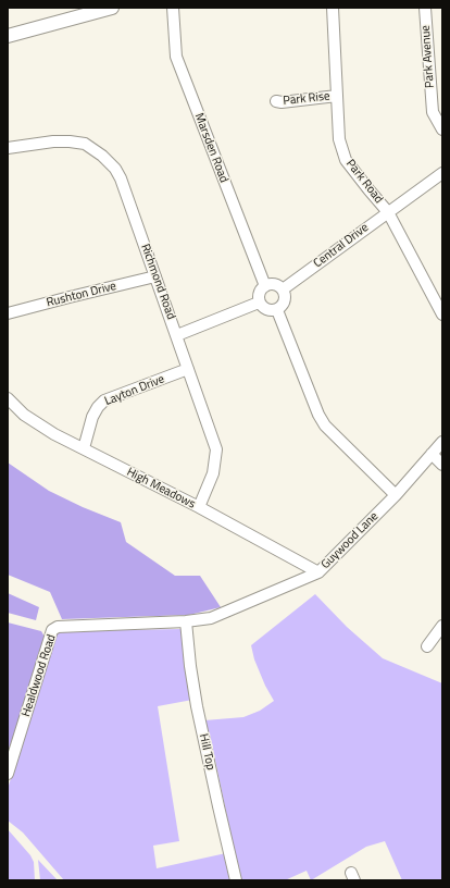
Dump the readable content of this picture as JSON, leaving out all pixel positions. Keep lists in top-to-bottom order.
{
  "streets": {
    "street": [
      "Park Avenue",
      "Park Rise",
      "Marsden Road",
      "Park Road",
      "Central Drive",
      "Richmond Road",
      "Rushton Drive",
      "Layton Drive",
      "High Meadows",
      "Guywood Lane",
      "Healdwood Road",
      "Hill Top"
    ]
  },
  "crossings": [
    ["Park Rise", "Park Road"],
    ["Marsden Road", "Central Drive"],
    ["Park Road", "Central Drive"],
    ["Richmond Road", "Rushton Drive"],
    ["Richmond Road", "Layton Drive"],
    ["Richmond Road", "High Meadows"],
    ["Layton Drive", "High Meadows"],
    ["High Meadows", "Guywood Lane"],
    ["Guywood Lane", "Healdwood Road"],
    ["Guywood Lane", "Hill Top"],
    ["Healdwood Road", "Hill Top"]
  ]
}
